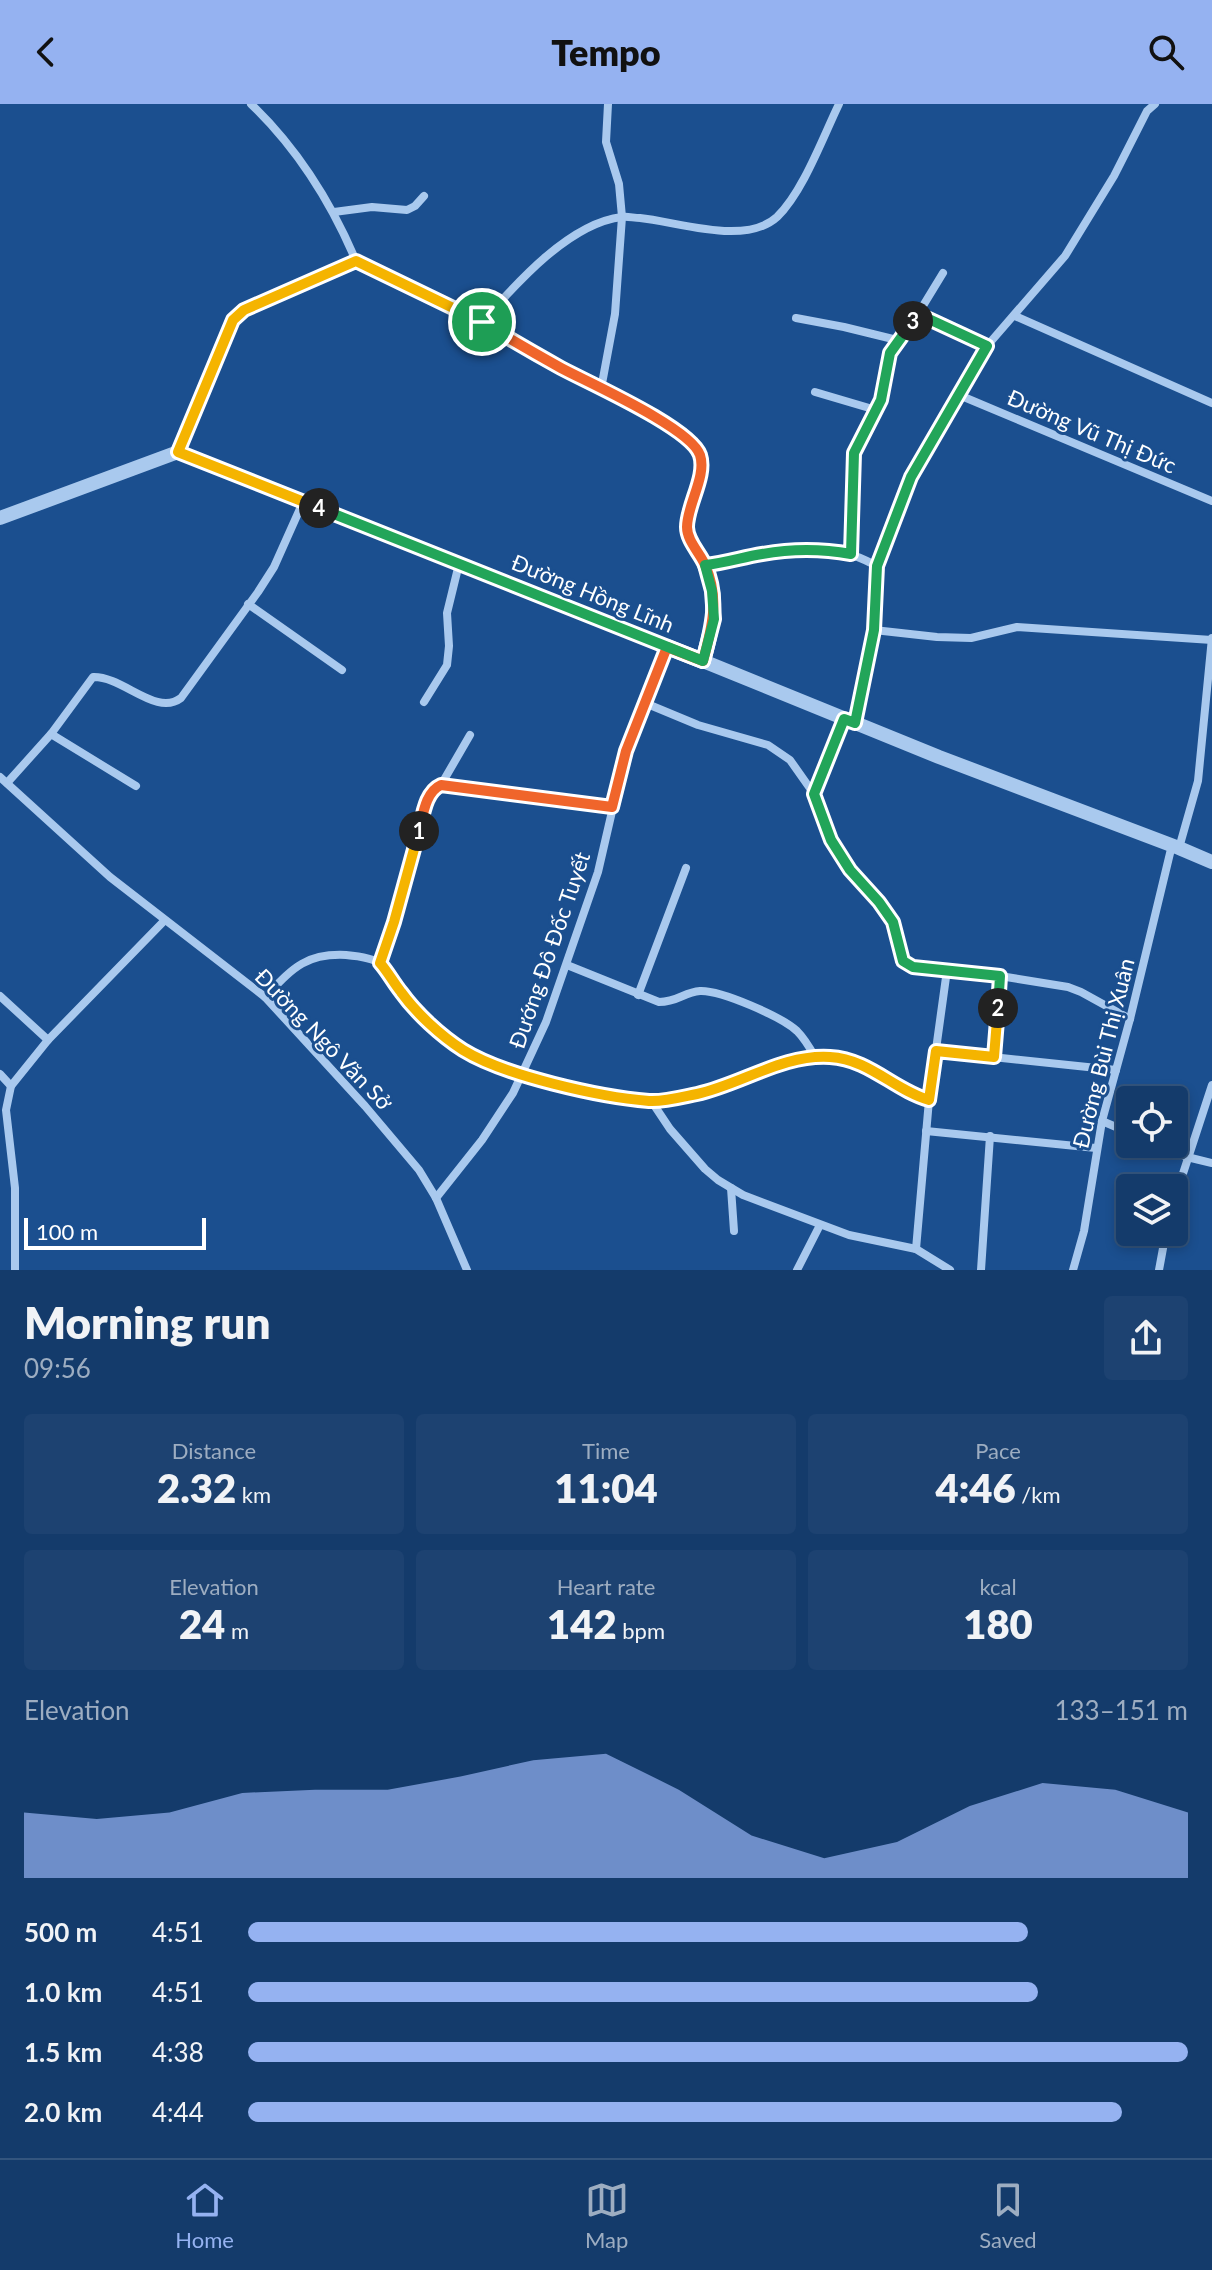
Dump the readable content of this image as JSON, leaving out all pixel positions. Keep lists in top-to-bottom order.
{
  "streets": {
    "street": [
      "Đường Vũ Thị Đức",
      "Đường Hồng Lĩnh",
      "Đướng Đô Đốc Tuyết",
      "Đường Ngô Văn Sở",
      "Đường Bùi Thị Xuân"
    ]
  },
  "crossings": [
    ["Đường Hồng Lĩnh", "Đướng Đô Đốc Tuyết"],
    ["Đường Hồng Lĩnh", "Đường Bùi Thị Xuân"],
    ["Đướng Đô Đốc Tuyết", "Đường Ngô Văn Sở"]
  ],
  "scale_bar": "100 m",
  "page": {
    "header": "Tempo",
    "pins": [
      "3",
      "4",
      "1",
      "2"
    ],
    "scale": "100 m",
    "heading": ["Morning run", "09:56"],
    "stats": [
      ["Distance", "2.32 km"],
      ["Time", "11:04"],
      ["Pace", "4:46 /km"],
      ["Elevation", "24 m"],
      ["Heart rate", "142 bpm"],
      ["kcal", "180"]
    ],
    "chart": ["Elevation", "133–151 m"],
    "list": [
      {
        "name": "500 m",
        "note": "4:51"
      },
      {
        "name": "1.0 km",
        "note": "4:51"
      },
      {
        "name": "1.5 km",
        "note": "4:38"
      },
      {
        "name": "2.0 km",
        "note": "4:44"
      }
    ],
    "tabs": ["Home", "Map", "Saved"]
  }
}
